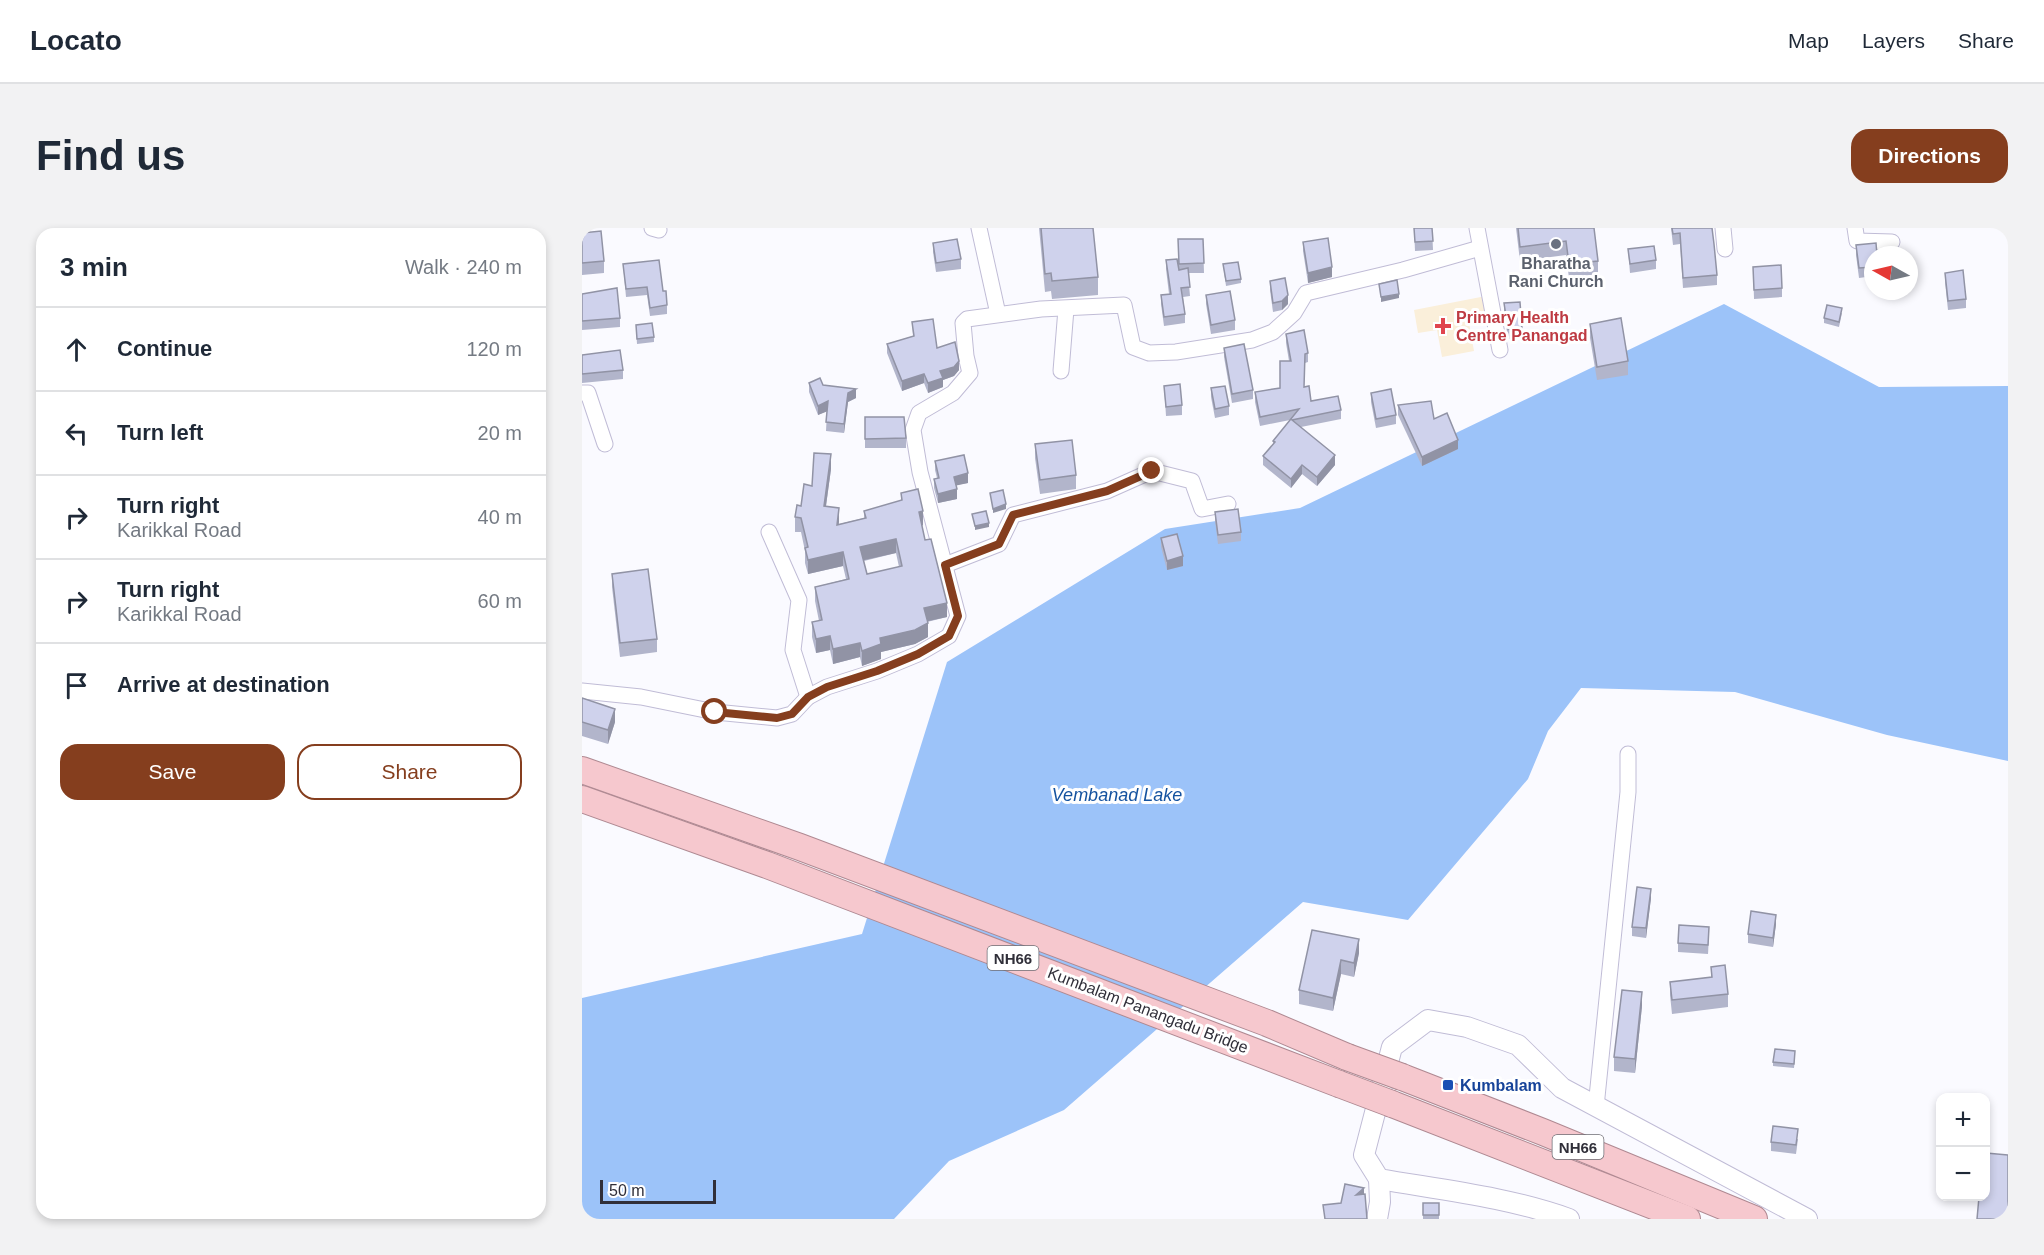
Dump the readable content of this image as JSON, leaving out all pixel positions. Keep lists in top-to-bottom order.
{
  "streets": {
    "highway": ["NH66", "Kumbalam Panangadu Bridge"]
  },
  "water": ["Vembanad Lake"],
  "places": {
    "other": ["Bharatha Rani Church"],
    "health": ["Primary Health Centre Panangad"],
    "transit": ["Kumbalam"]
  },
  "scale_bar": "50 m",
  "north": "left",
  "page": {
    "header": "Locato",
    "nav": ["Map", "Layers", "Share"],
    "buttons": [
      "Directions",
      ["Save", "Share"]
    ],
    "title": "Find us",
    "heading": ["3 min", "Walk · 240 m"],
    "list": [
      ["Continue", "120 m"],
      ["Turn left", "20 m"],
      ["Turn right", "Karikkal Road", "40 m"],
      ["Turn right", "Karikkal Road", "60 m"],
      "Arrive at destination"
    ],
    "map_buttons": ["+", "−"],
    "scale": "50 m"
  }
}
